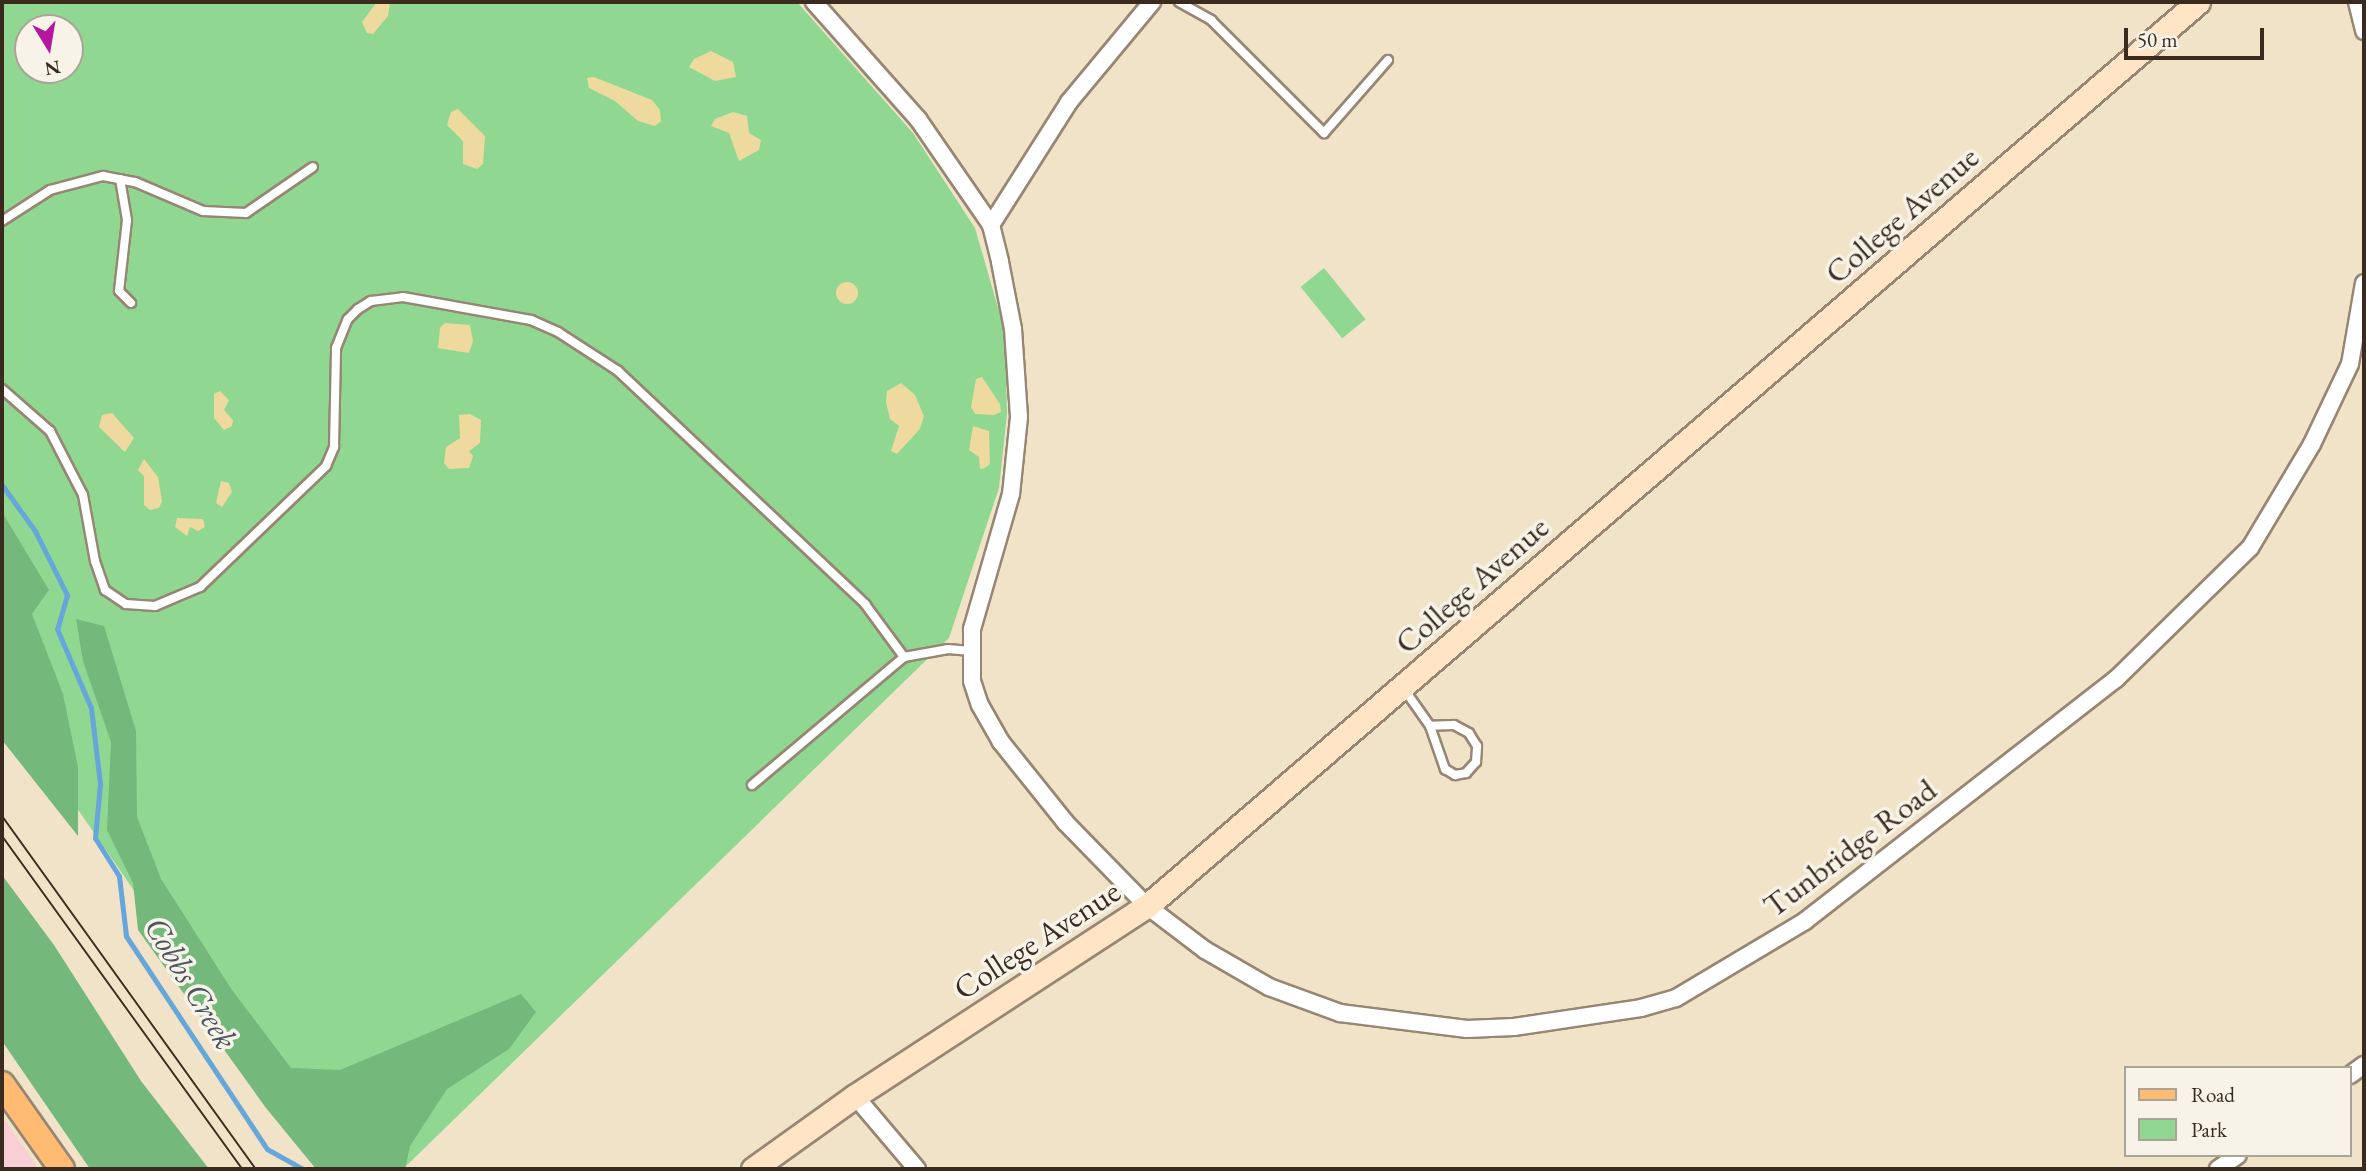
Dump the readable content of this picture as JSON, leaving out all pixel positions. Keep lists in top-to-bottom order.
{
  "streets": {
    "main road": ["College Avenue"],
    "street": ["Tunbridge Road"]
  },
  "crossings": [
    ["College Avenue", "Tunbridge Road"]
  ],
  "water": ["Cobbs Creek"],
  "legend": ["Road", "Park"],
  "scale_bar": "50 m",
  "north": "bottom"
}
